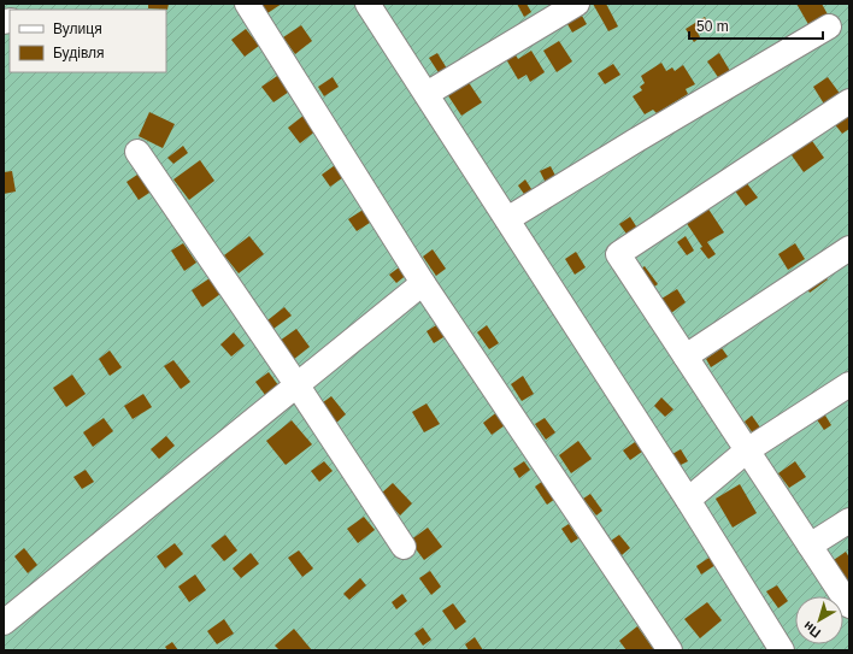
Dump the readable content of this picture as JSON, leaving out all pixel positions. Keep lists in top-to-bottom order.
{
  "legend": ["Вулиця", "Будівля"],
  "scale_bar": "50 m",
  "north": "bottom left"
}
